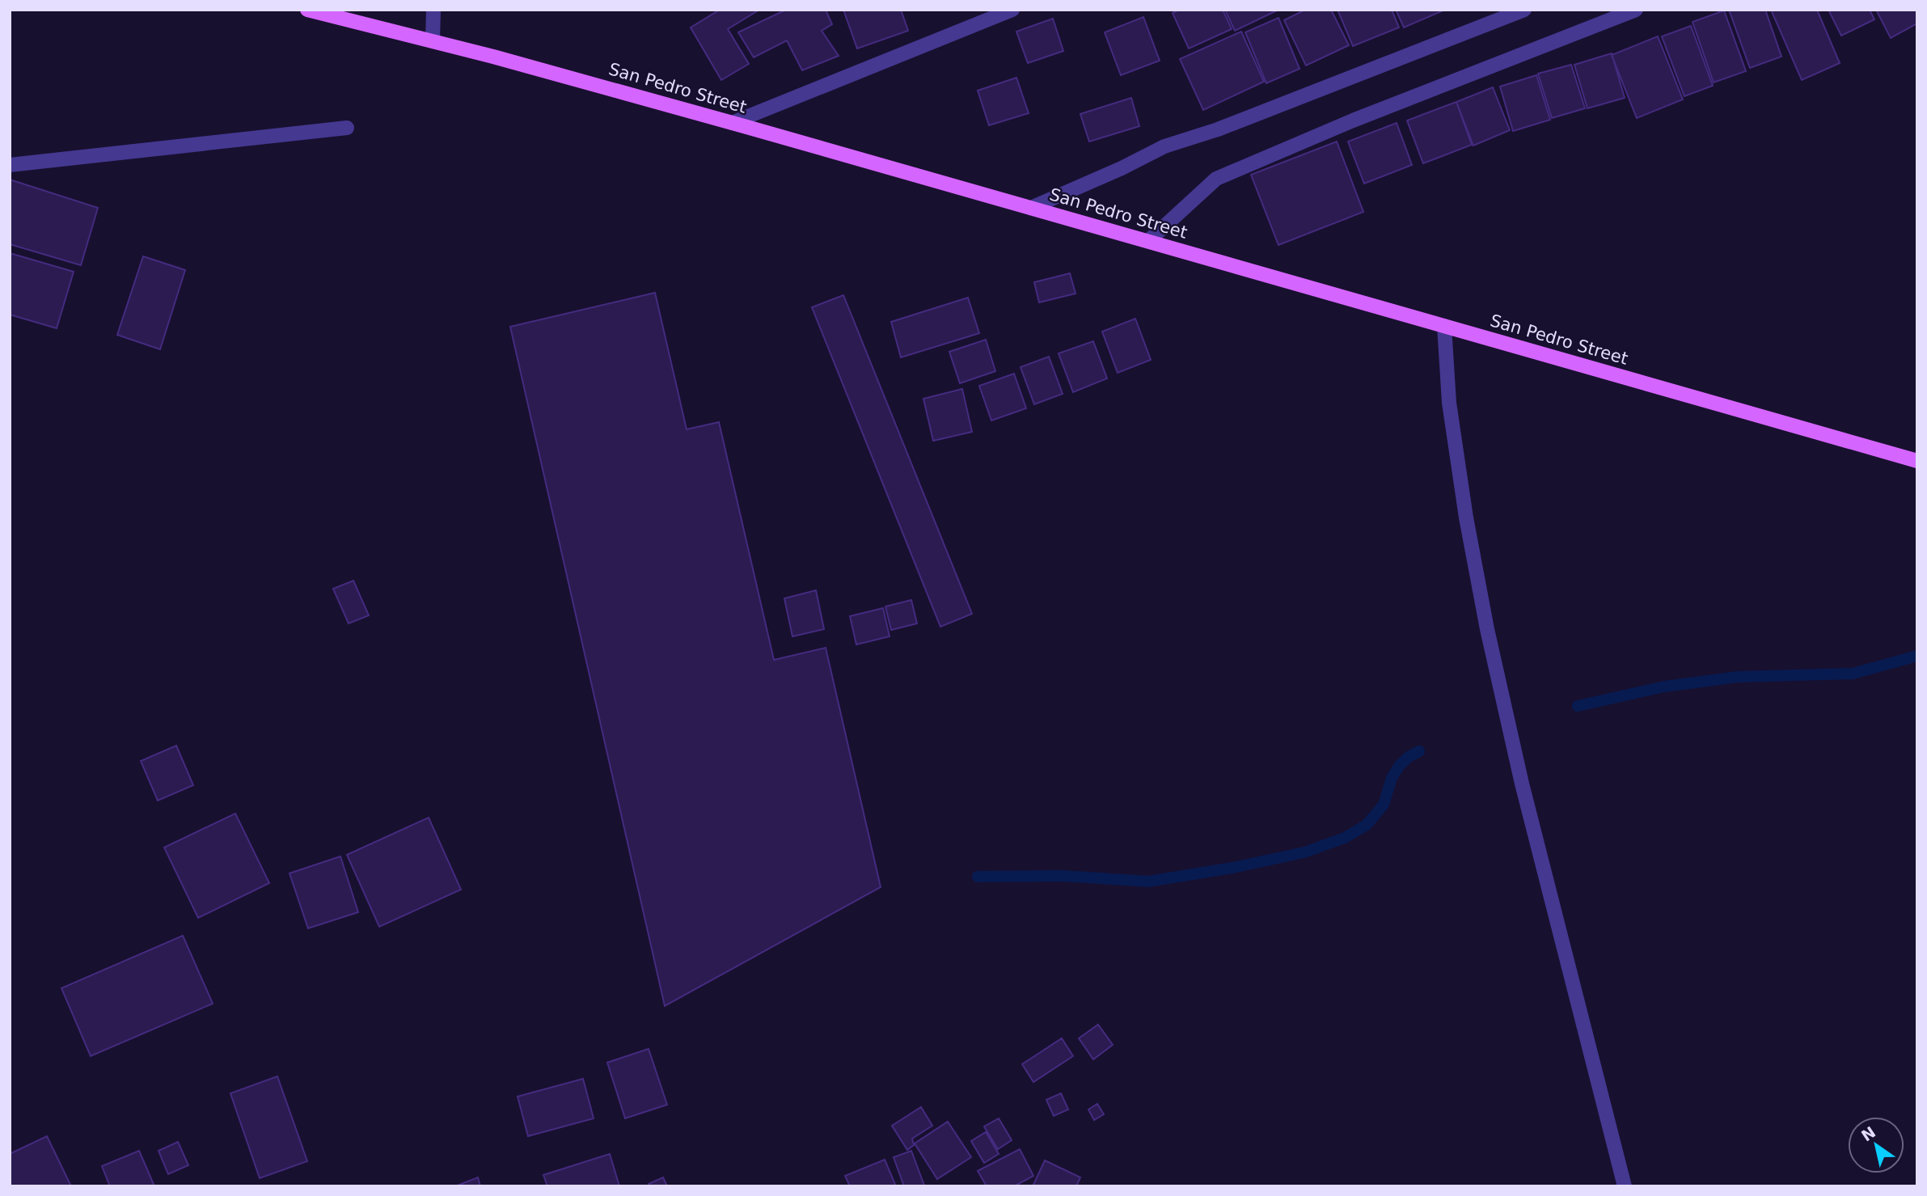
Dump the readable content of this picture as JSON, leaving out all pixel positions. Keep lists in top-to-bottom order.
{
  "streets": {
    "main road": ["San Pedro Street"]
  },
  "north": "top left"
}
